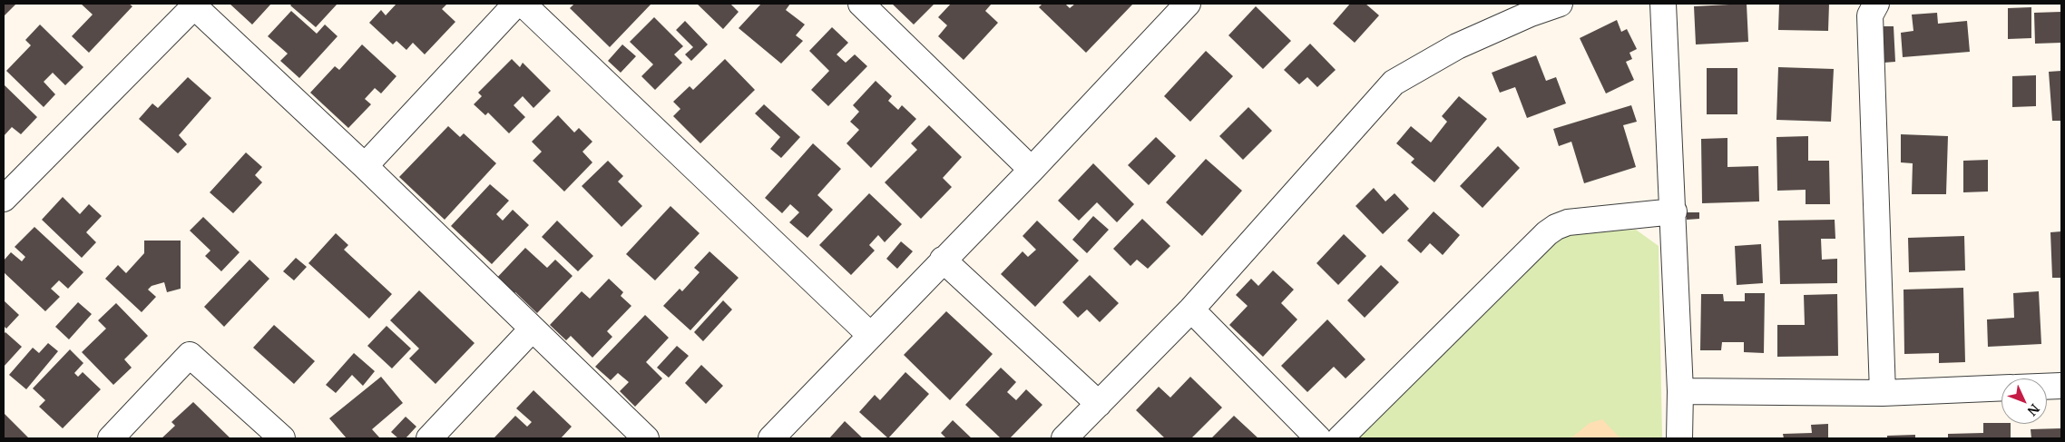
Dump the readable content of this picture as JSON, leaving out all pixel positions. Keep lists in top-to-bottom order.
{
  "north": "bottom right"
}
